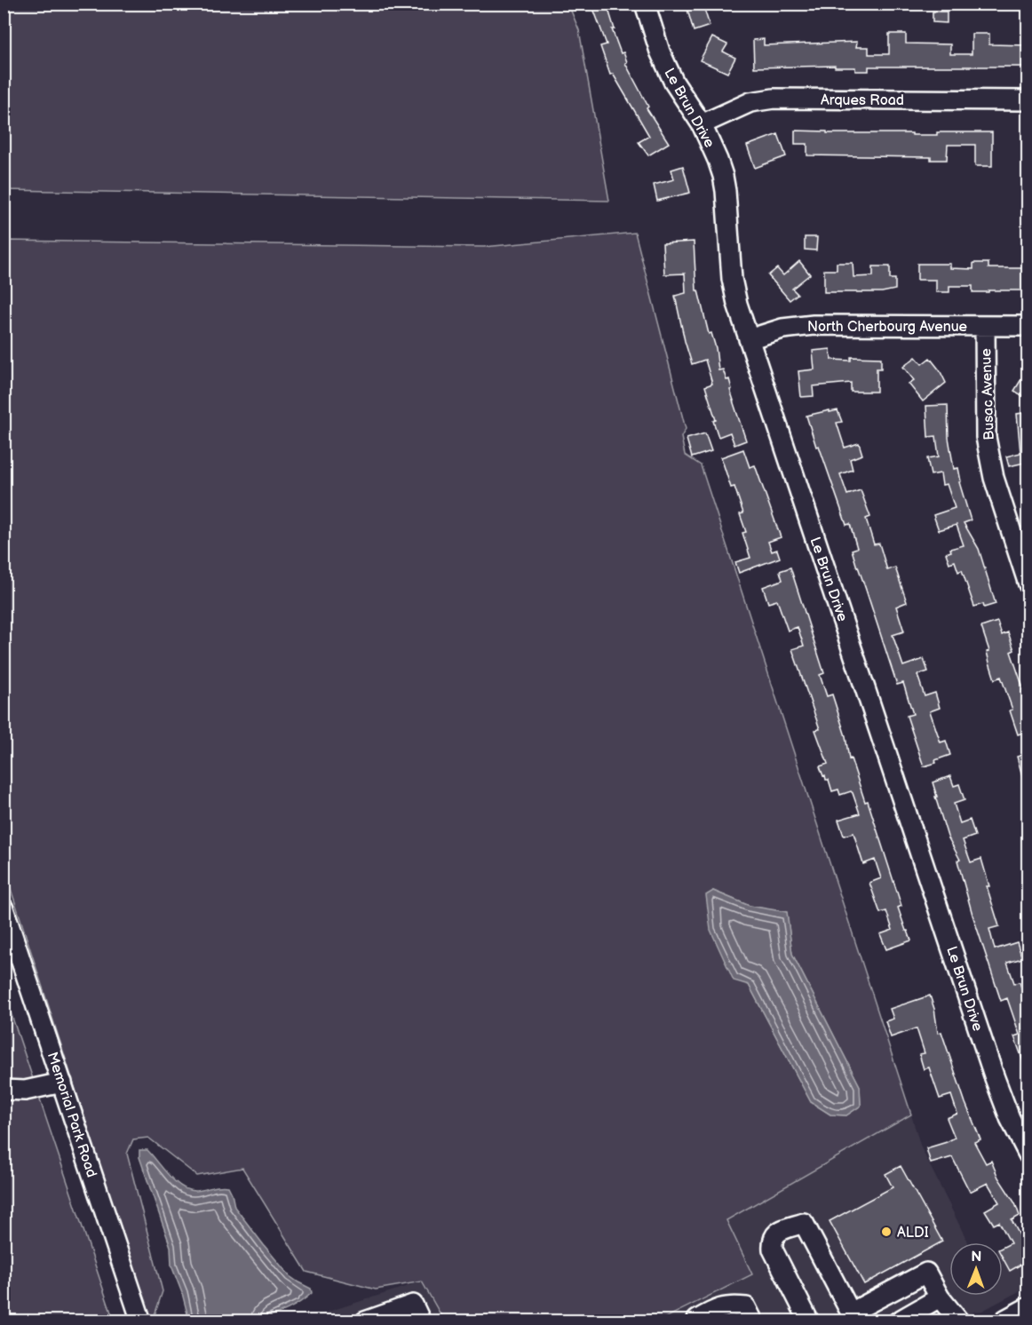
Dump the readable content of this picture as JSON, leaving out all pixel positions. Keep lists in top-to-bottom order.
{
  "streets": {
    "street": [
      "Arques Road",
      "Le Brun Drive",
      "North Cherbourg Avenue",
      "Busac Avenue",
      "Memorial Park Road"
    ]
  },
  "crossings": [
    ["Arques Road", "Le Brun Drive"],
    ["Le Brun Drive", "North Cherbourg Avenue"],
    ["North Cherbourg Avenue", "Busac Avenue"]
  ],
  "places": ["ALDI"],
  "north": "top"
}
